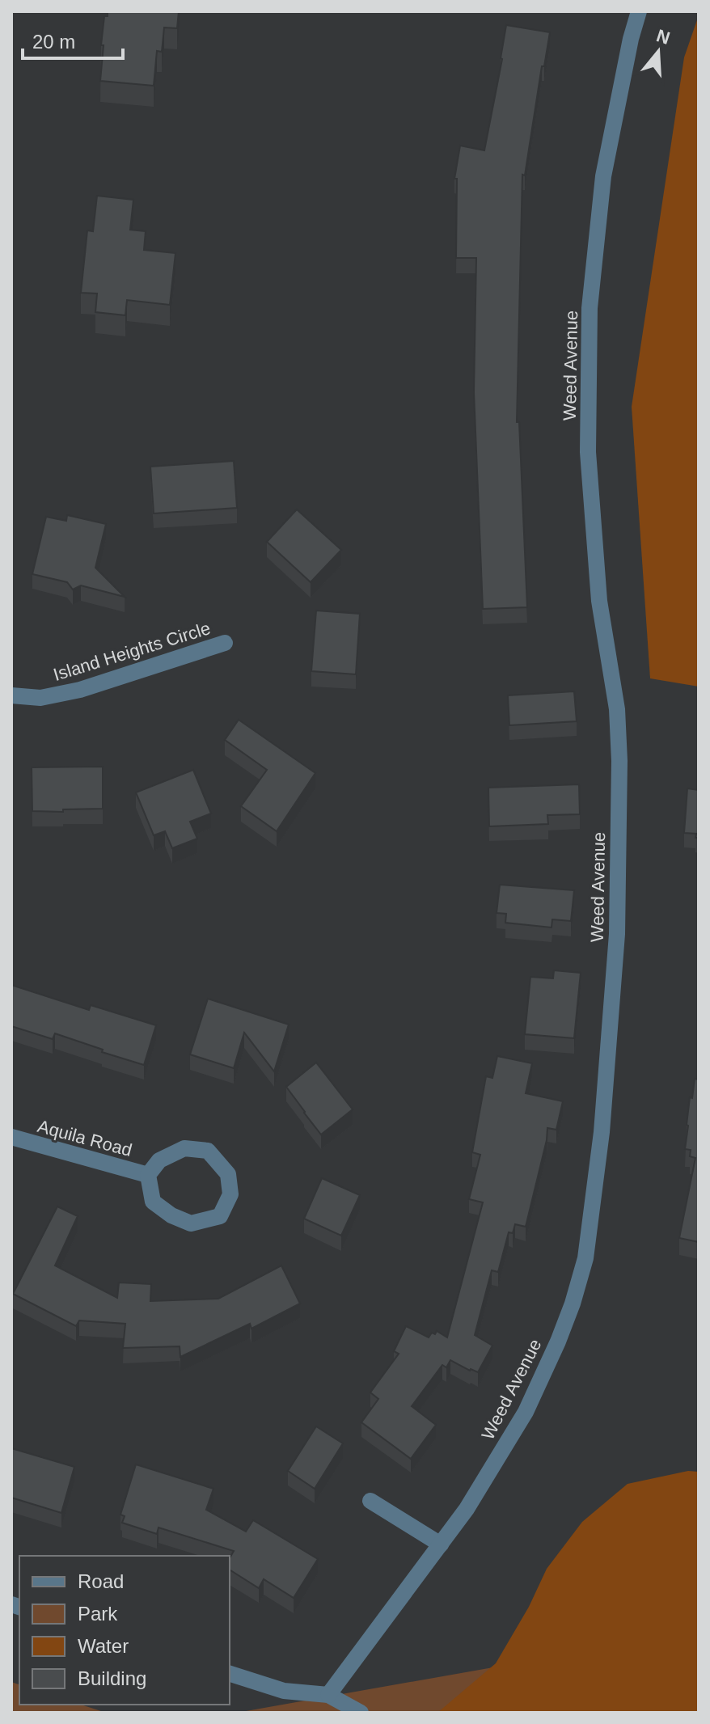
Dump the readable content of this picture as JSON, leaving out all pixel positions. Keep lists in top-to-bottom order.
{
  "streets": {
    "street": ["Weed Avenue", "Island Heights Circle", "Aquila Road"]
  },
  "legend": [
    "Road",
    "Park",
    "Water",
    "Building"
  ],
  "scale_bar": "20 m",
  "north": "top"
}
